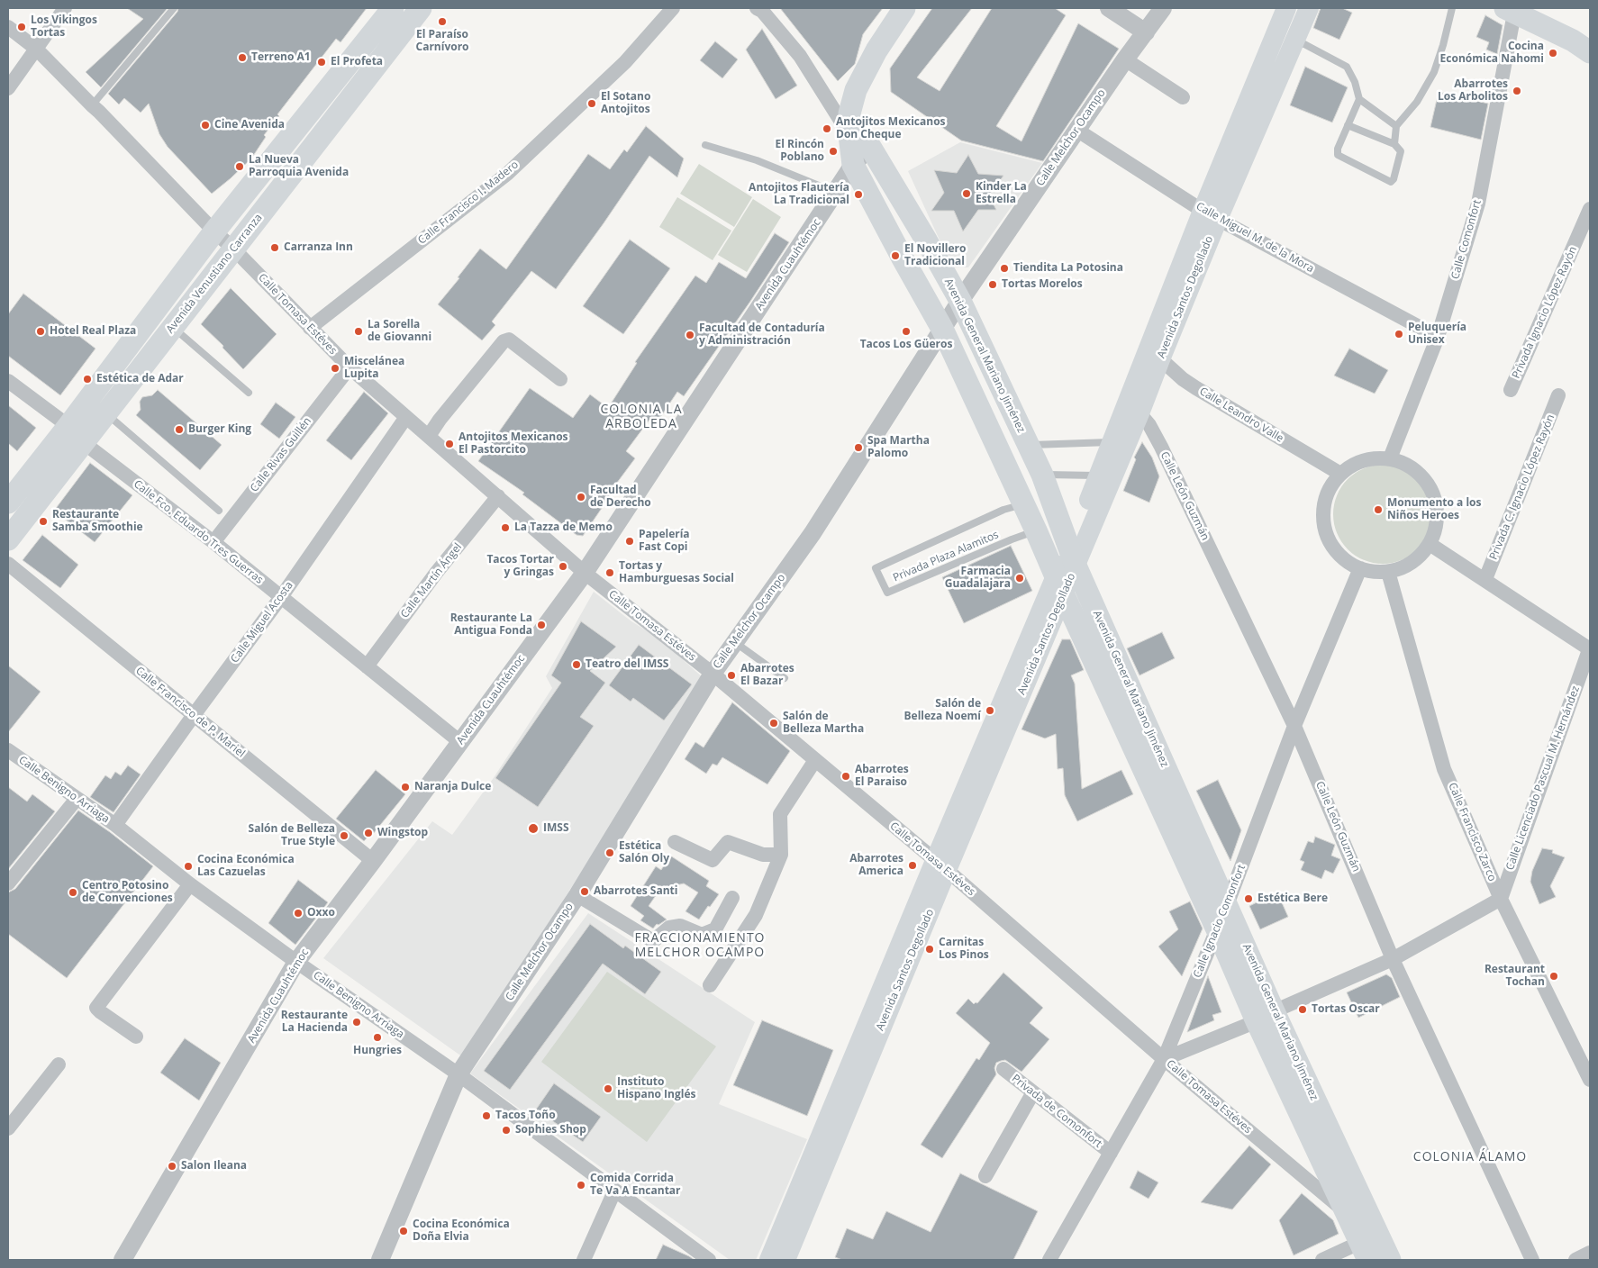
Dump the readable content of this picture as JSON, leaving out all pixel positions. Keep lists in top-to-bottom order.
{
  "streets": {
    "main road": ["Avenida Venustiano Carranza", "Avenida Santos Degollado", "Avenida General Mariano Jiménez"],
    "street": [
      "Calle Melchor Ocampo",
      "Calle Francisco I. Madero",
      "Calle Miguel M. de la Mora",
      "Calle Comonfort",
      "Avenida Cuauhtémoc",
      "Privada Ignacio López Rayón",
      "Calle Tomasa Estéves",
      "Calle Leandro Valle",
      "Calle Rivas Guillén",
      "Privada C. Ignacio López Rayón",
      "Calle León Guzmán",
      "Calle Fco. Eduardo Tres Guerras",
      "Calle Martín Ángel",
      "Calle Miguel Acosta",
      "Calle Francisco de P. Mariel",
      "Calle Licenciado Pascual M. Hernández",
      "Calle Benigno Arriaga",
      "Calle Francisco Zarco",
      "Calle Ignacio Comonfort",
      "Privada de Comonfort"
    ],
    "lane": ["Privada Plaza Alamitos"]
  },
  "crossings": [
    ["Calle Melchor Ocampo", "Calle Miguel M. de la Mora"],
    ["Calle Melchor Ocampo", "Calle Tomasa Estéves"],
    ["Calle Melchor Ocampo", "Avenida General Mariano Jiménez"],
    ["Calle Melchor Ocampo", "Calle Benigno Arriaga"],
    ["Calle Francisco I. Madero", "Calle Tomasa Estéves"],
    ["Calle Miguel M. de la Mora", "Calle Comonfort"],
    ["Calle Miguel M. de la Mora", "Avenida Santos Degollado"],
    ["Calle Comonfort", "Calle Leandro Valle"],
    ["Calle Comonfort", "Calle Francisco Zarco"],
    ["Calle Comonfort", "Calle Ignacio Comonfort"],
    ["Avenida Cuauhtémoc", "Calle Tomasa Estéves"],
    ["Avenida Cuauhtémoc", "Avenida General Mariano Jiménez"],
    ["Avenida Cuauhtémoc", "Calle Fco. Eduardo Tres Guerras"],
    ["Avenida Cuauhtémoc", "Calle Francisco de P. Mariel"],
    ["Avenida Cuauhtémoc", "Calle Benigno Arriaga"],
    ["Avenida Venustiano Carranza", "Calle Tomasa Estéves"],
    ["Avenida Venustiano Carranza", "Calle Fco. Eduardo Tres Guerras"],
    ["Avenida Santos Degollado", "Calle Tomasa Estéves"],
    ["Avenida Santos Degollado", "Avenida General Mariano Jiménez"],
    ["Avenida Santos Degollado", "Calle Leandro Valle"],
    ["Avenida Santos Degollado", "Calle León Guzmán"],
    ["Calle Tomasa Estéves", "Avenida General Mariano Jiménez"],
    ["Calle Tomasa Estéves", "Calle Rivas Guillén"],
    ["Calle Tomasa Estéves", "Calle Martín Ángel"],
    ["Calle Tomasa Estéves", "Calle Miguel Acosta"],
    ["Calle Tomasa Estéves", "Calle Ignacio Comonfort"],
    ["Avenida General Mariano Jiménez", "Privada Plaza Alamitos"],
    ["Avenida General Mariano Jiménez", "Calle Ignacio Comonfort"],
    ["Calle Leandro Valle", "Calle Francisco Zarco"],
    ["Calle Leandro Valle", "Calle Ignacio Comonfort"],
    ["Calle Rivas Guillén", "Calle Fco. Eduardo Tres Guerras"],
    ["Calle León Guzmán", "Calle Ignacio Comonfort"],
    ["Calle Fco. Eduardo Tres Guerras", "Calle Martín Ángel"],
    ["Calle Fco. Eduardo Tres Guerras", "Calle Miguel Acosta"],
    ["Calle Miguel Acosta", "Calle Francisco de P. Mariel"],
    ["Calle Miguel Acosta", "Calle Benigno Arriaga"],
    ["Calle Licenciado Pascual M. Hernández", "Calle Francisco Zarco"],
    ["Calle Francisco Zarco", "Calle Ignacio Comonfort"],
    ["Calle Ignacio Comonfort", "Privada de Comonfort"]
  ],
  "districts": ["COLONIA LA ARBOLEDA", "FRACCIONAMIENTO MELCHOR OCAMPO", "COLONIA ÁLAMO"],
  "places": [
    "El Paraíso Carnívoro",
    "Los Vikingos Tortas",
    "Cocina Económica Nahomi",
    "Terreno A1",
    "El Profeta",
    "Abarrotes Los Arbolitos",
    "El Sotano Antojitos",
    "Cine Avenida",
    "Antojitos Mexicanos Don Cheque",
    "El Rincón Poblano",
    "La Nueva Parroquia Avenida",
    "Kinder La Estrella",
    "Antojitos Flautería La Tradicional",
    "Carranza Inn",
    "El Novillero Tradicional",
    "Tiendita La Potosina",
    "Tortas Morelos",
    "Hotel Real Plaza",
    "La Sorella de Giovanni",
    "Tacos Los Güeros",
    "Peluquería Unisex",
    "Facultad de Contaduría y Administración",
    "Miscelánea Lupita",
    "Estética de Adar",
    "Burger King",
    "Antojitos Mexicanos El Pastorcito",
    "Spa Martha Palomo",
    "Facultad de Derecho",
    "Monumento a los Niños Heroes",
    "Restaurante Samba Smoothie",
    "La Tazza de Memo",
    "Papelería Fast Copi",
    "Tacos Tortar y Gringas",
    "Tortas y Hamburguesas Social",
    "Farmacia Guadalajara",
    "Restaurante La Antigua Fonda",
    "Teatro del IMSS",
    "Abarrotes El Bazar",
    "Salón de Belleza Noemí",
    "Salón de Belleza Martha",
    "Abarrotes El Paraiso",
    "Naranja Dulce",
    "IMSS",
    "Wingstop",
    "Salón de Belleza True Style",
    "Estética Salón Oly",
    "Abarrotes America",
    "Cocina Económica Las Cazuelas",
    "Abarrotes Santi",
    "Centro Potosino de Convenciones",
    "Estética Bere",
    "Oxxo",
    "Carnitas Los Pinos",
    "Restaurant Tochan",
    "Tortas Oscar",
    "Restaurante La Hacienda",
    "Hungries",
    "Instituto Hispano Inglés",
    "Tacos Toño",
    "Sophies Shop",
    "Salon Ileana",
    "Comida Corrida Te Va A Encantar",
    "Cocina Económica Doña Elvia"
  ]
}
